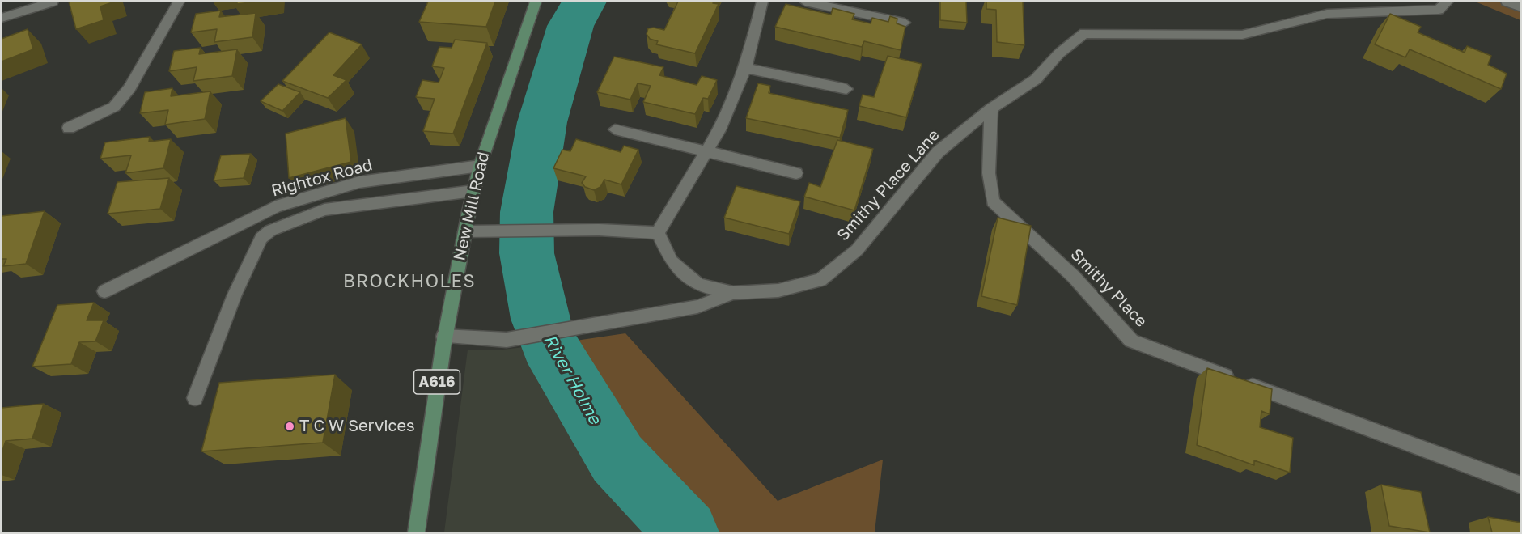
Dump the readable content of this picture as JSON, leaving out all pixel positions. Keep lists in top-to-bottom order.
{
  "streets": {
    "main road": ["New Mill Road", "A616"],
    "street": ["Rightox Road", "Smithy Place Lane", "Smithy Place"]
  },
  "crossings": [
    ["Rightox Road", "New Mill Road"],
    ["Smithy Place Lane", "Smithy Place"]
  ],
  "districts": ["BROCKHOLES"],
  "water": ["River Holme"],
  "places": ["T C W Services"]
}
